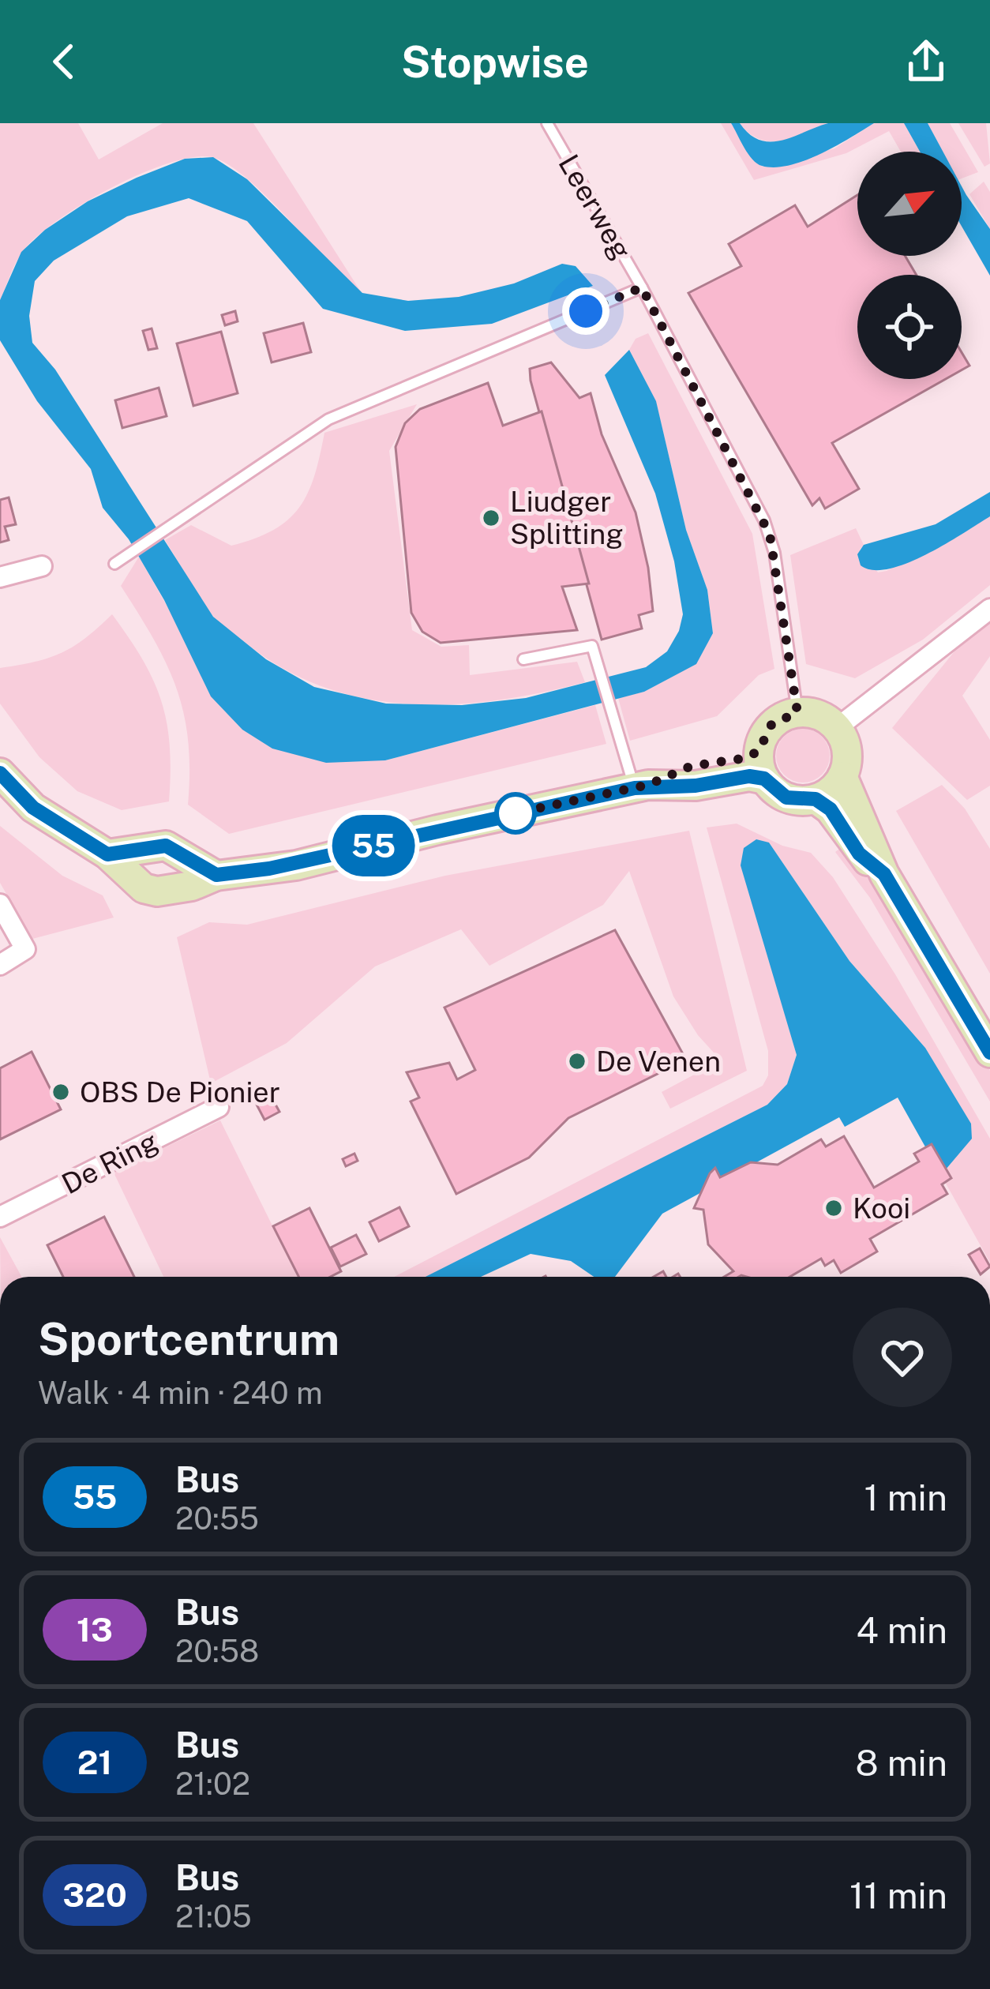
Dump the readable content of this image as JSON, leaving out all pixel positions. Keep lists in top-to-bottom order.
{
  "streets": {
    "street": ["De Ring"],
    "lane": ["Leerweg"]
  },
  "places": [
    "Liudger Splitting",
    "De Venen",
    "OBS De Pionier",
    "Kooi"
  ],
  "lines": ["bus line 55"],
  "north": "top right",
  "page": {
    "header": "Stopwise",
    "on_map": "55",
    "heading": ["Sportcentrum", "Walk · 4 min · 240 m"],
    "list": [
      {
        "mark": "55",
        "name": "Bus",
        "note": "20:55",
        "value": "1 min"
      },
      {
        "mark": "13",
        "name": "Bus",
        "note": "20:58",
        "value": "4 min"
      },
      {
        "mark": "21",
        "name": "Bus",
        "note": "21:02",
        "value": "8 min"
      },
      {
        "mark": "320",
        "name": "Bus",
        "note": "21:05",
        "value": "11 min"
      }
    ]
  }
}
